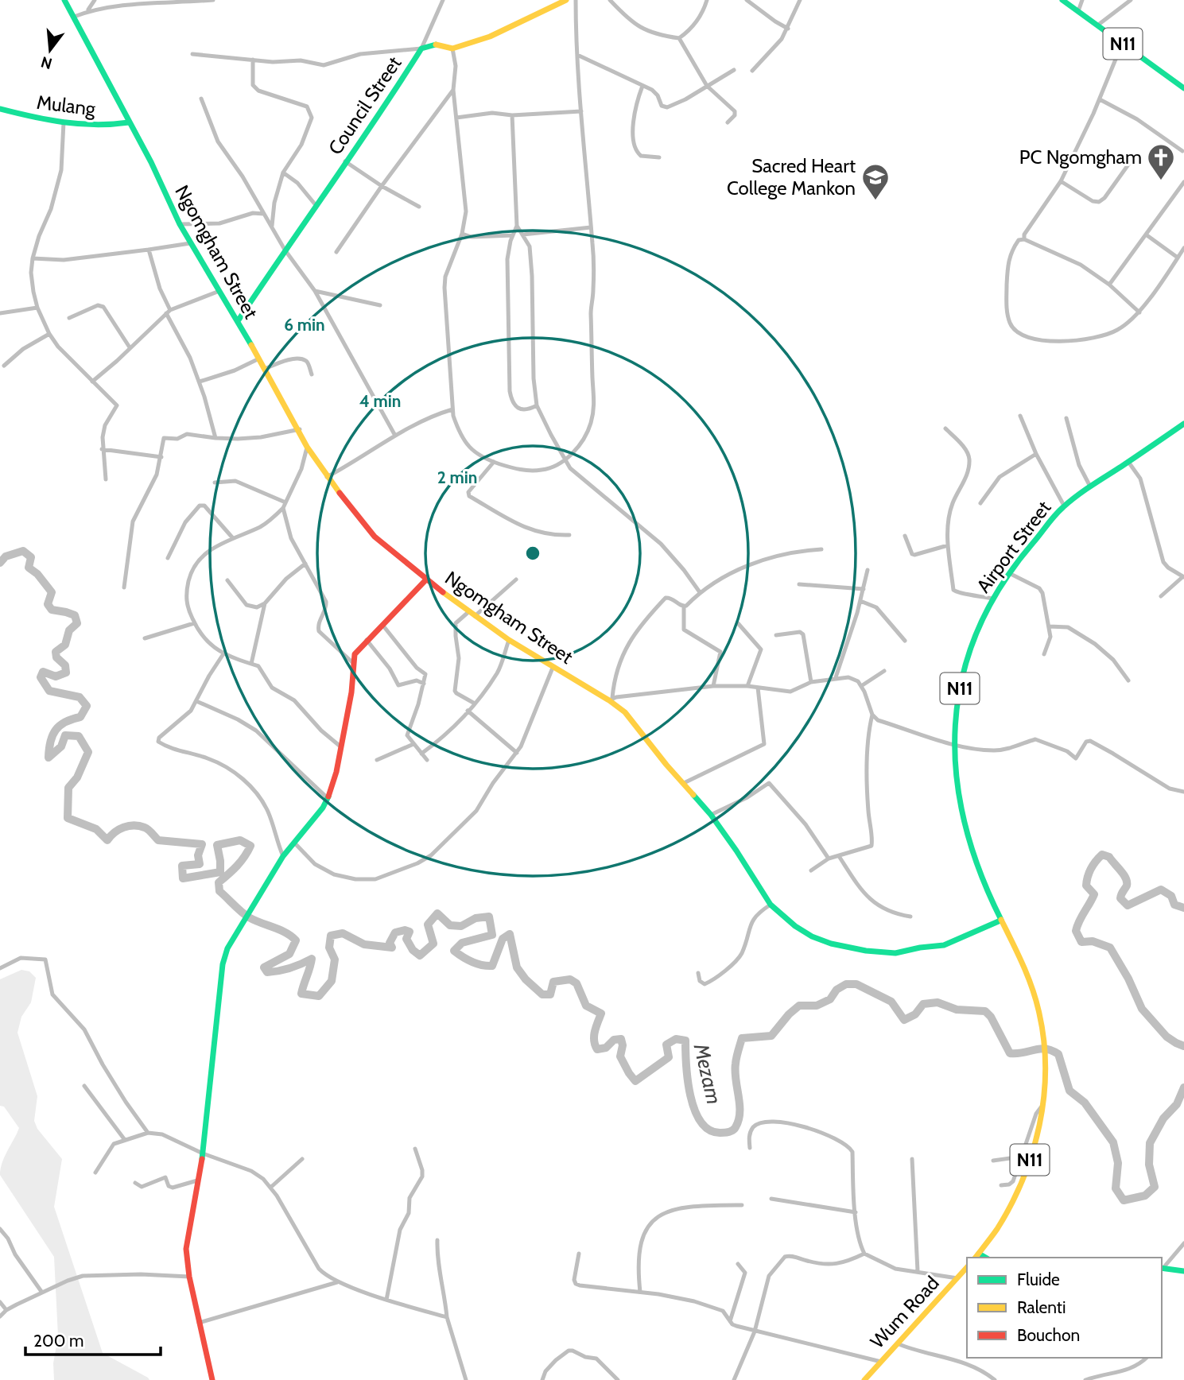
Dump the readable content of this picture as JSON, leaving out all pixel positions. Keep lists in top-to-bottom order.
{
  "streets": {
    "main road": [
      "N11",
      "Mulang",
      "Council Street",
      "Ngomgham Street",
      "Airport Street",
      "Wum Road"
    ]
  },
  "crossings": [
    ["N11", "Airport Street"],
    ["Mulang", "Ngomgham Street"],
    ["Council Street", "Ngomgham Street"],
    ["Ngomgham Street", "Airport Street"]
  ],
  "water": ["Mezam"],
  "places": {
    "church": ["PC Ngomgham"],
    "school or university": ["Sacred Heart College Mankon"]
  },
  "legend": ["Fluide", "Ralenti", "Bouchon"],
  "scale_bar": "200 m",
  "north": "bottom",
  "rings": ["6 min", "4 min", "2 min"]
}
